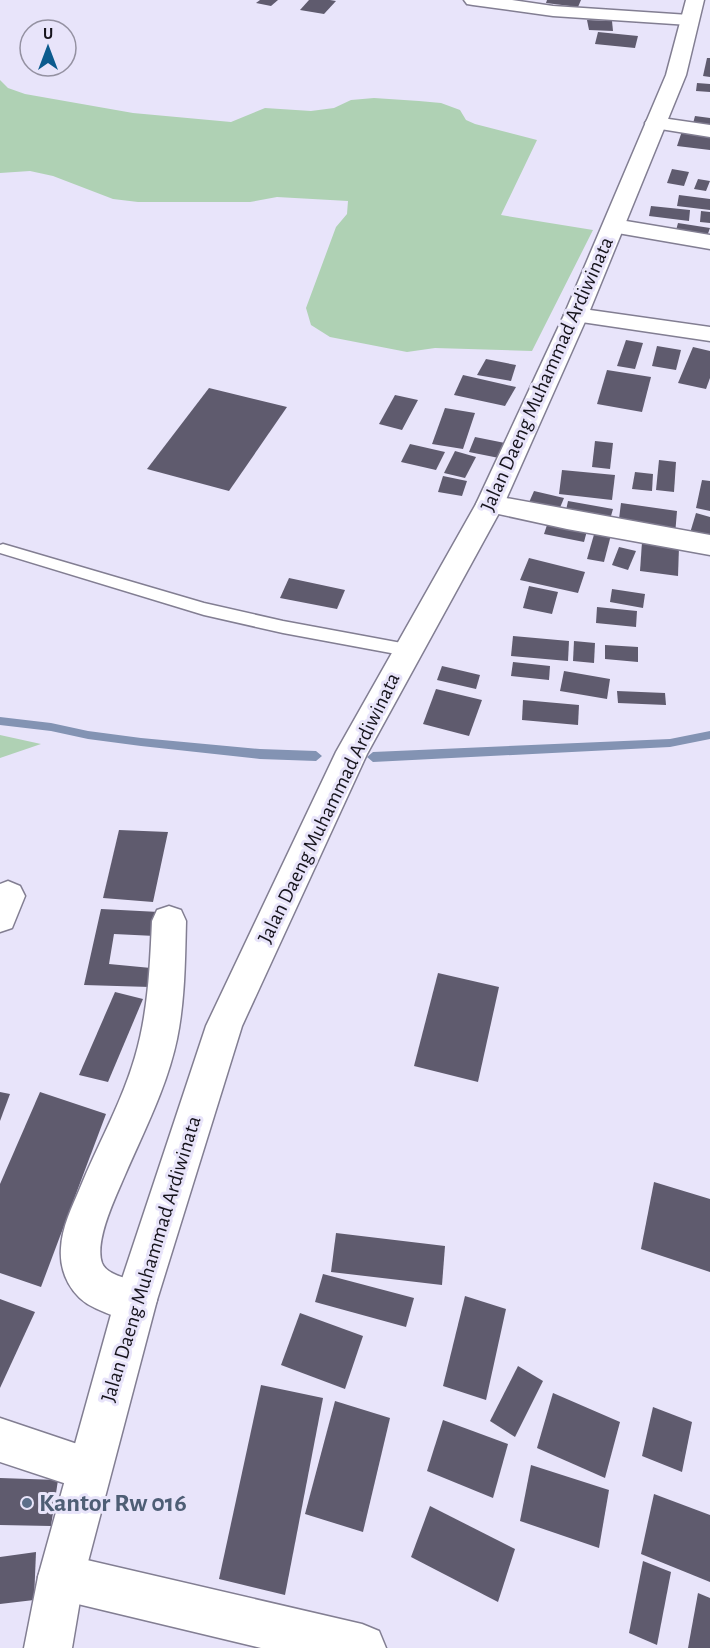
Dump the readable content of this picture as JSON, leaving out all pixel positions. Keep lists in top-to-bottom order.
{
  "streets": {
    "main road": ["Jalan Daeng Muhammad Ardiwinata"]
  },
  "places": ["Kantor Rw 016"],
  "north": "top"
}
